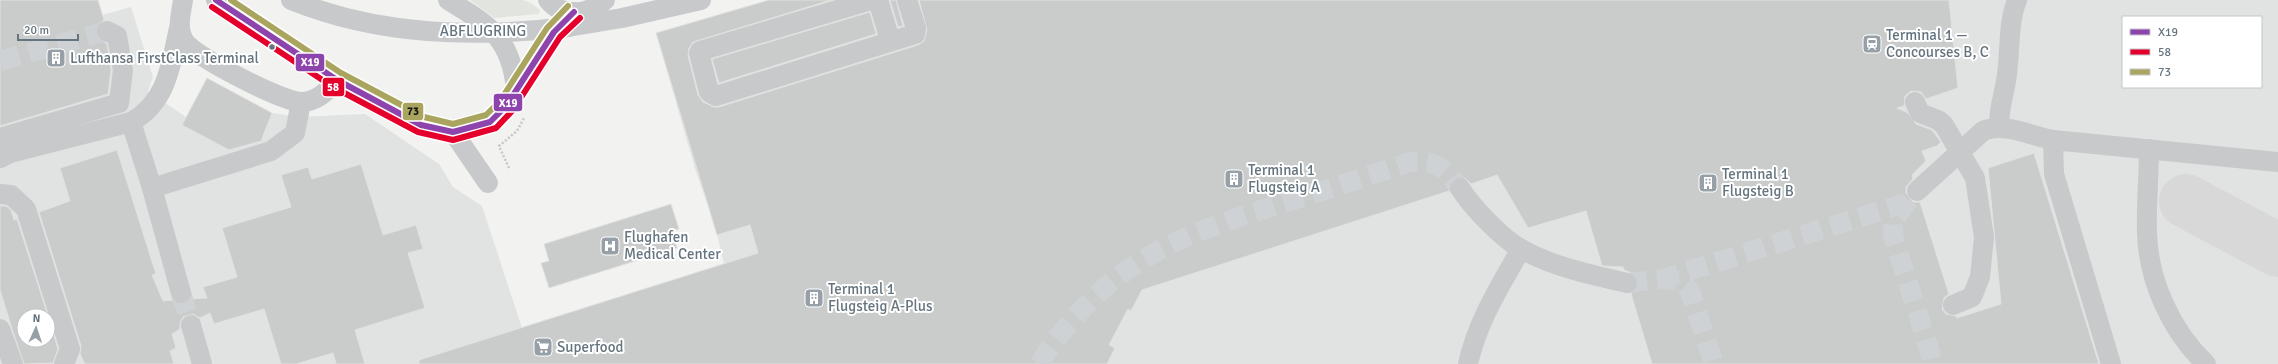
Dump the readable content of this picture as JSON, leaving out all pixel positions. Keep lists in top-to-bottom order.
{
  "streets": {
    "street": ["ABFLUGRING"]
  },
  "places": {
    "station": ["Terminal 1 — Concourses B, C"],
    "building": [
      "Lufthansa FirstClass Terminal",
      "Terminal 1 Flugsteig A",
      "Terminal 1 Flugsteig B",
      "Terminal 1 Flugsteig A-Plus"
    ],
    "hospital": ["Flughafen Medical Center"],
    "supermarket": ["Superfood"]
  },
  "lines": ["transit line X19", "transit line 73", "transit line 58"],
  "legend": ["X19", "58", "73"],
  "scale_bar": "20 m",
  "north": "top"
}
